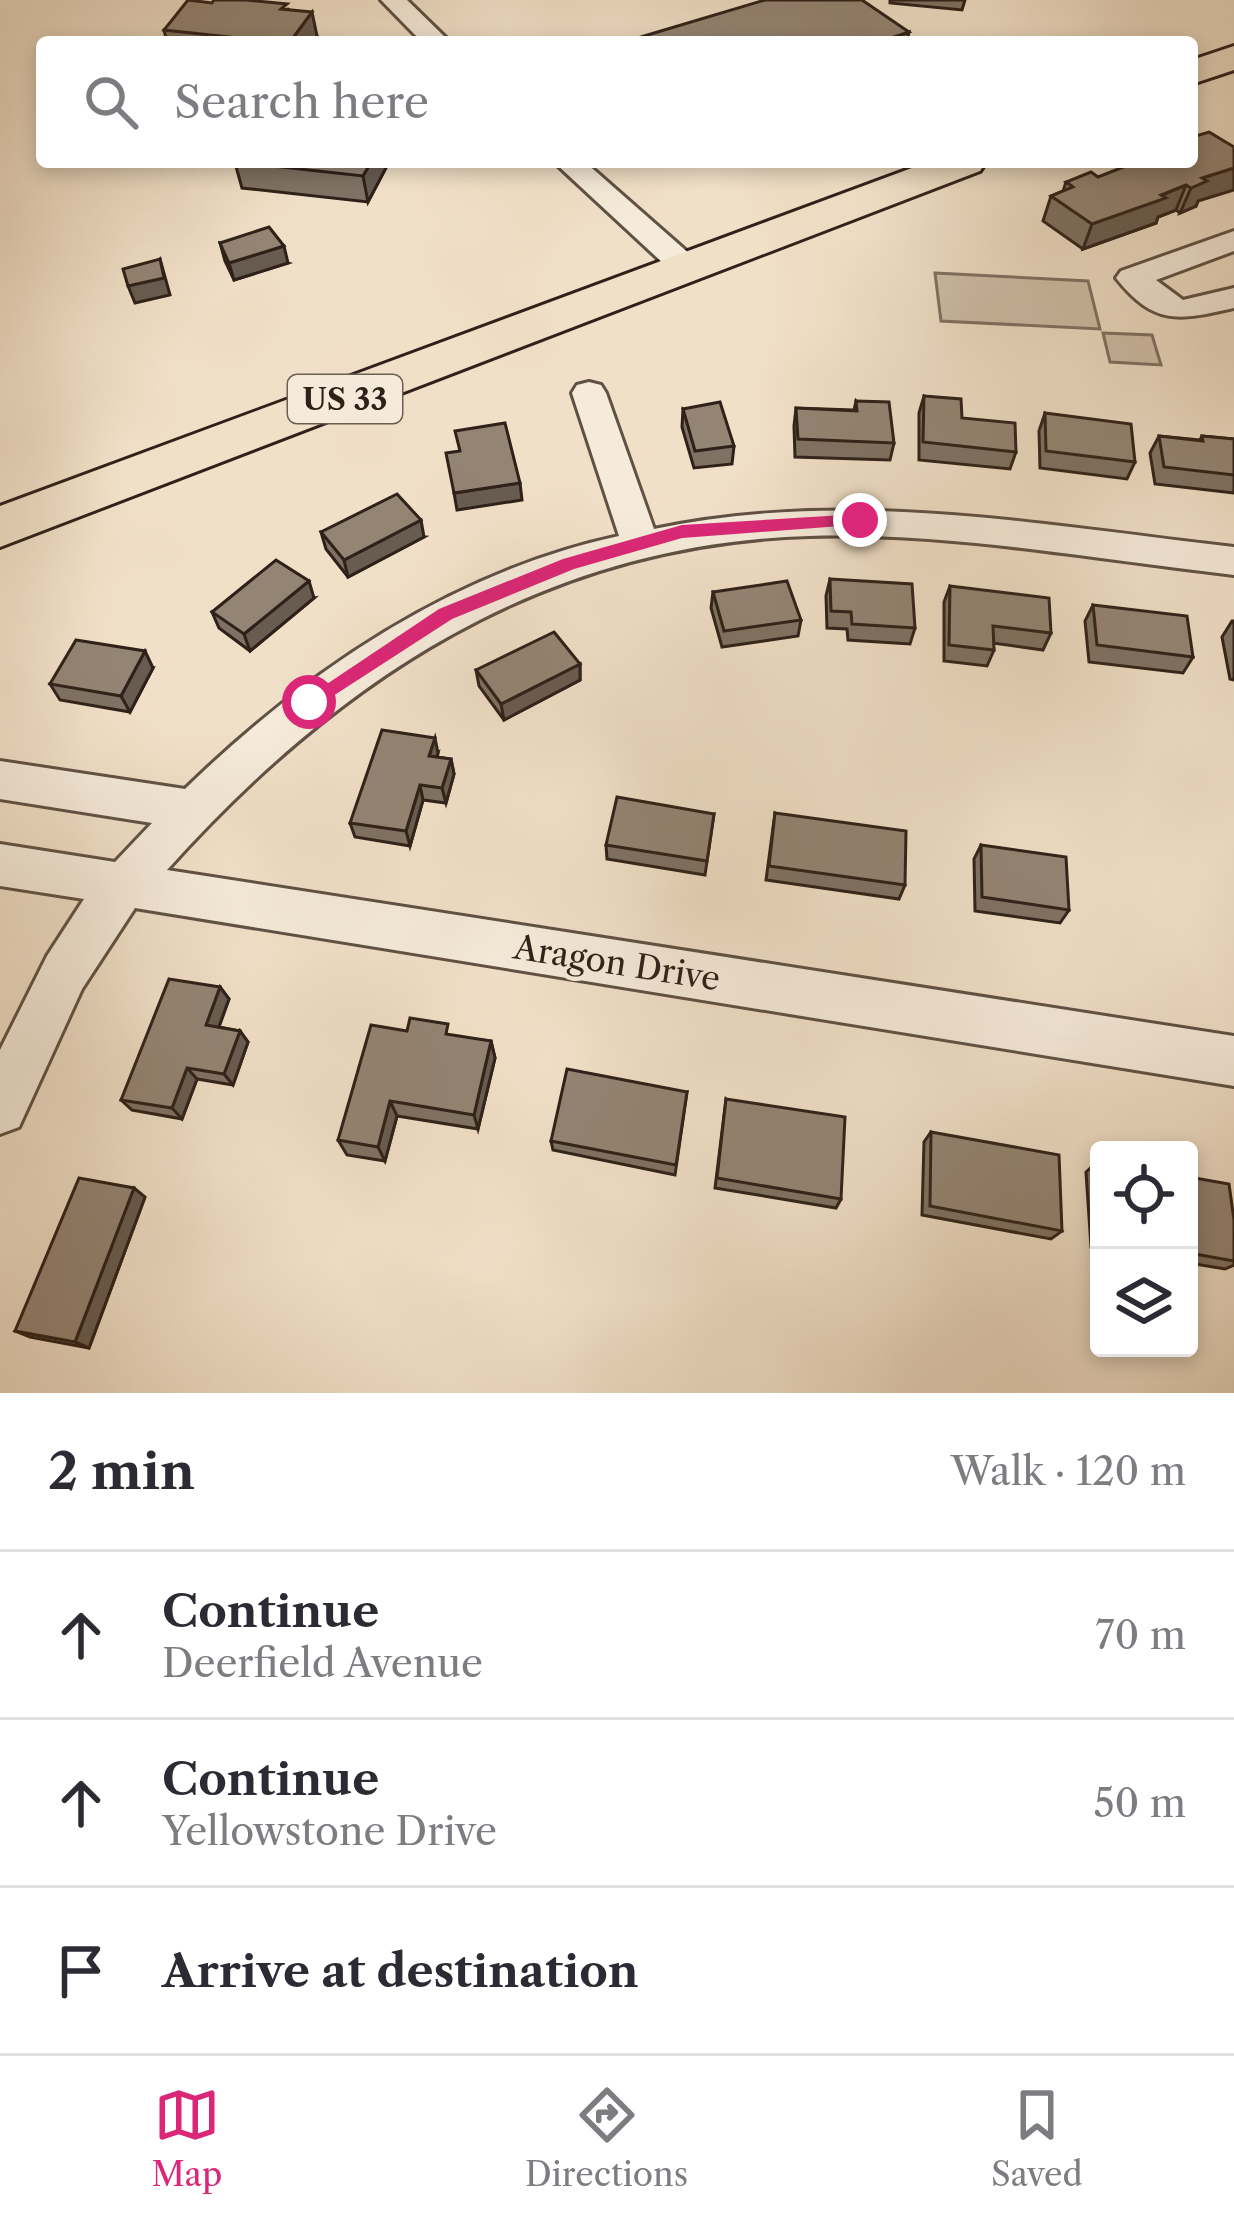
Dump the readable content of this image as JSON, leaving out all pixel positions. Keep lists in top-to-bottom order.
{
  "streets": {
    "highway": ["US 33"],
    "street": ["Aragon Drive"]
  },
  "page": {
    "search": "Search here",
    "heading": ["2 min", "Walk · 120 m"],
    "list": [
      ["Continue", "Deerfield Avenue", "70 m"],
      ["Continue", "Yellowstone Drive", "50 m"],
      "Arrive at destination"
    ],
    "nav": ["Map", "Directions", "Saved"]
  }
}
